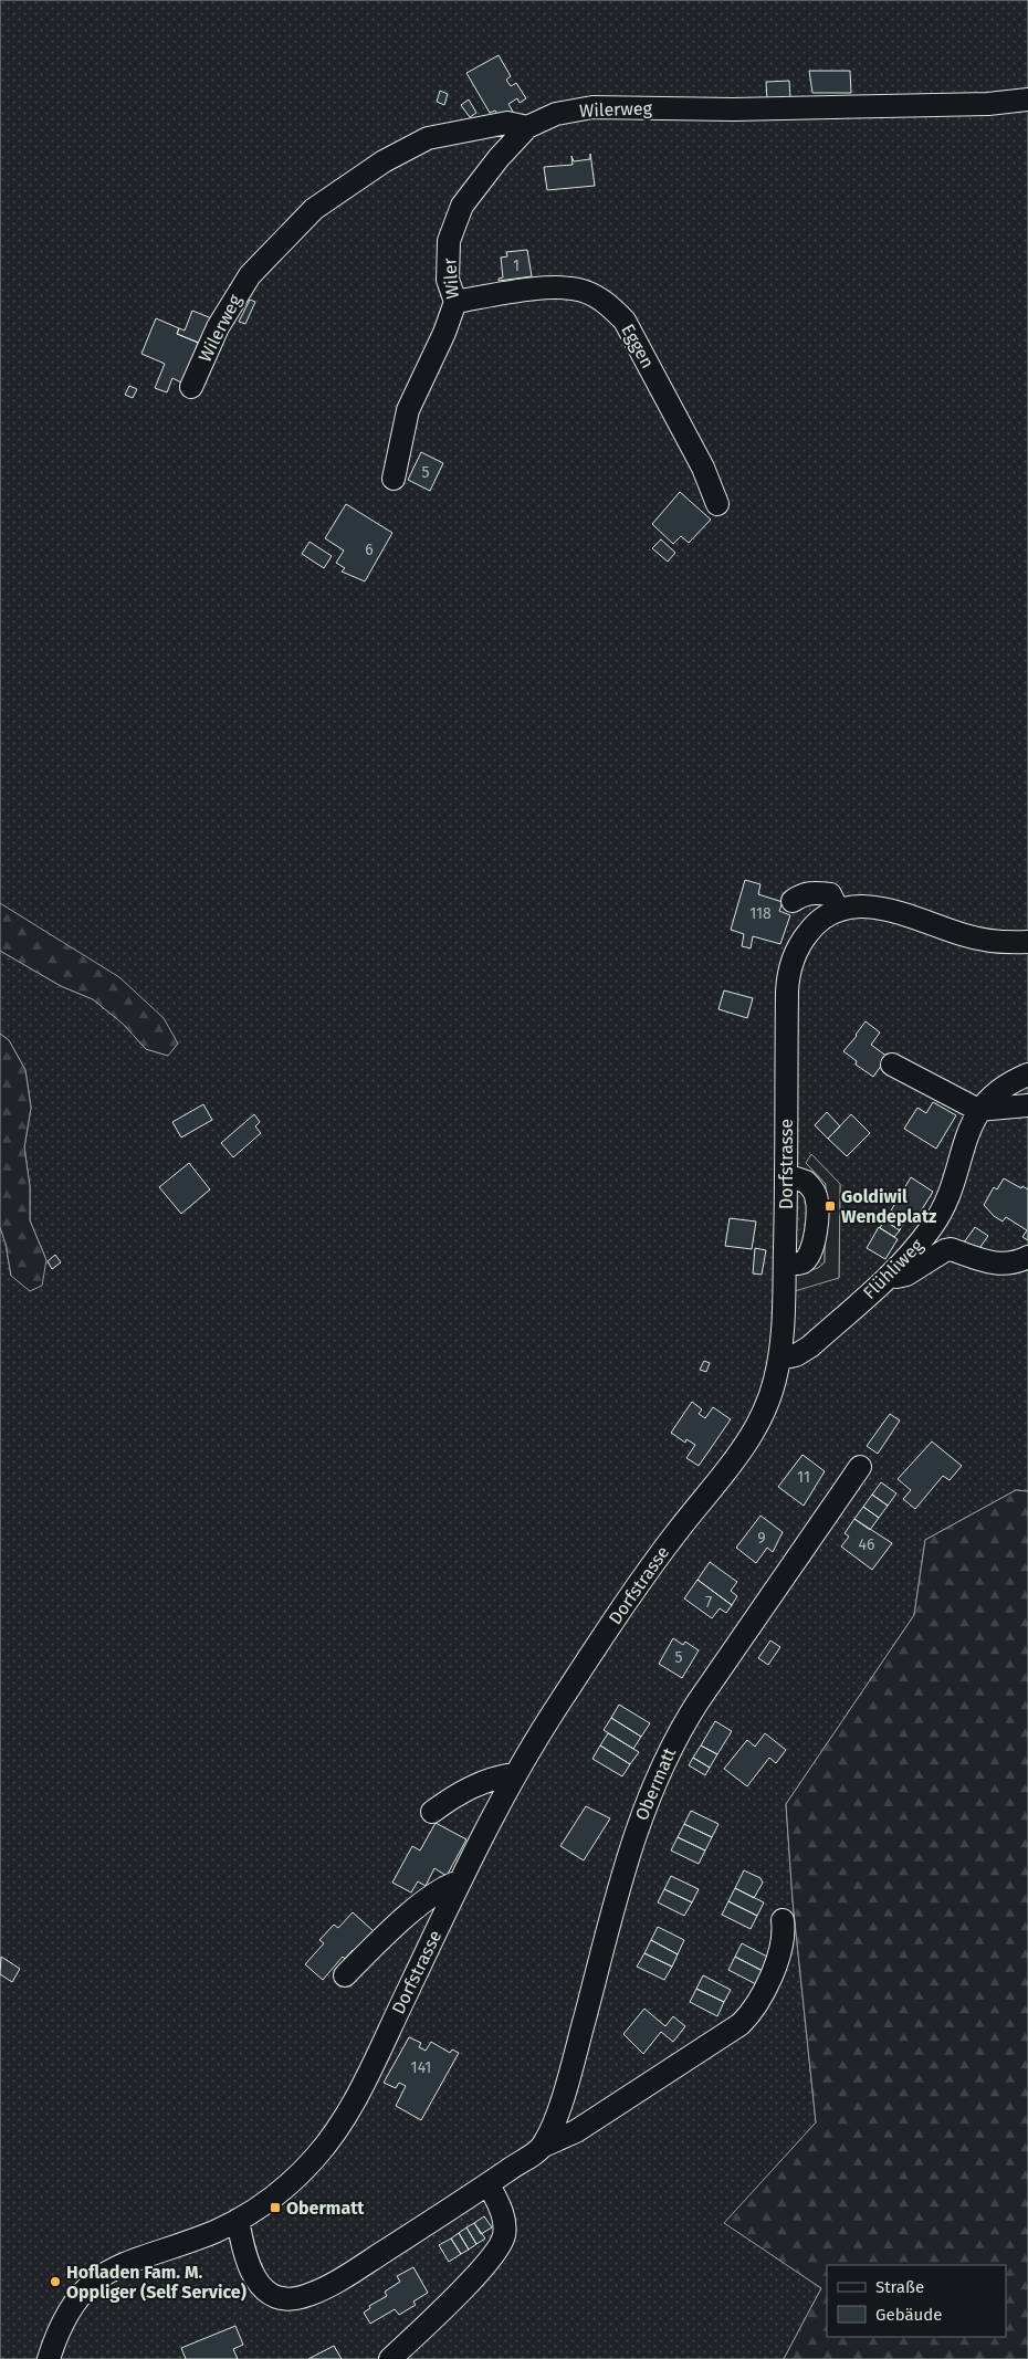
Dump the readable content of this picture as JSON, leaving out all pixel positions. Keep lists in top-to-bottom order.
{
  "streets": {
    "street": [
      "Wilerweg",
      "Wiler",
      "Eggen",
      "Dorfstrasse",
      "Flühliweg",
      "Obermatt"
    ]
  },
  "crossings": [
    ["Wilerweg", "Wiler"],
    ["Wiler", "Eggen"],
    ["Dorfstrasse", "Flühliweg"]
  ],
  "places": {
    "transit": ["Goldiwil Wendeplatz", "Obermatt"],
    "other": ["Hofladen Fam. M. Oppliger (Self Service)"]
  },
  "house_numbers": [
    "1",
    "5",
    "6",
    "118",
    "11",
    "9",
    "46",
    "7",
    "5",
    "141"
  ],
  "legend": ["Straße", "Gebäude"]
}
